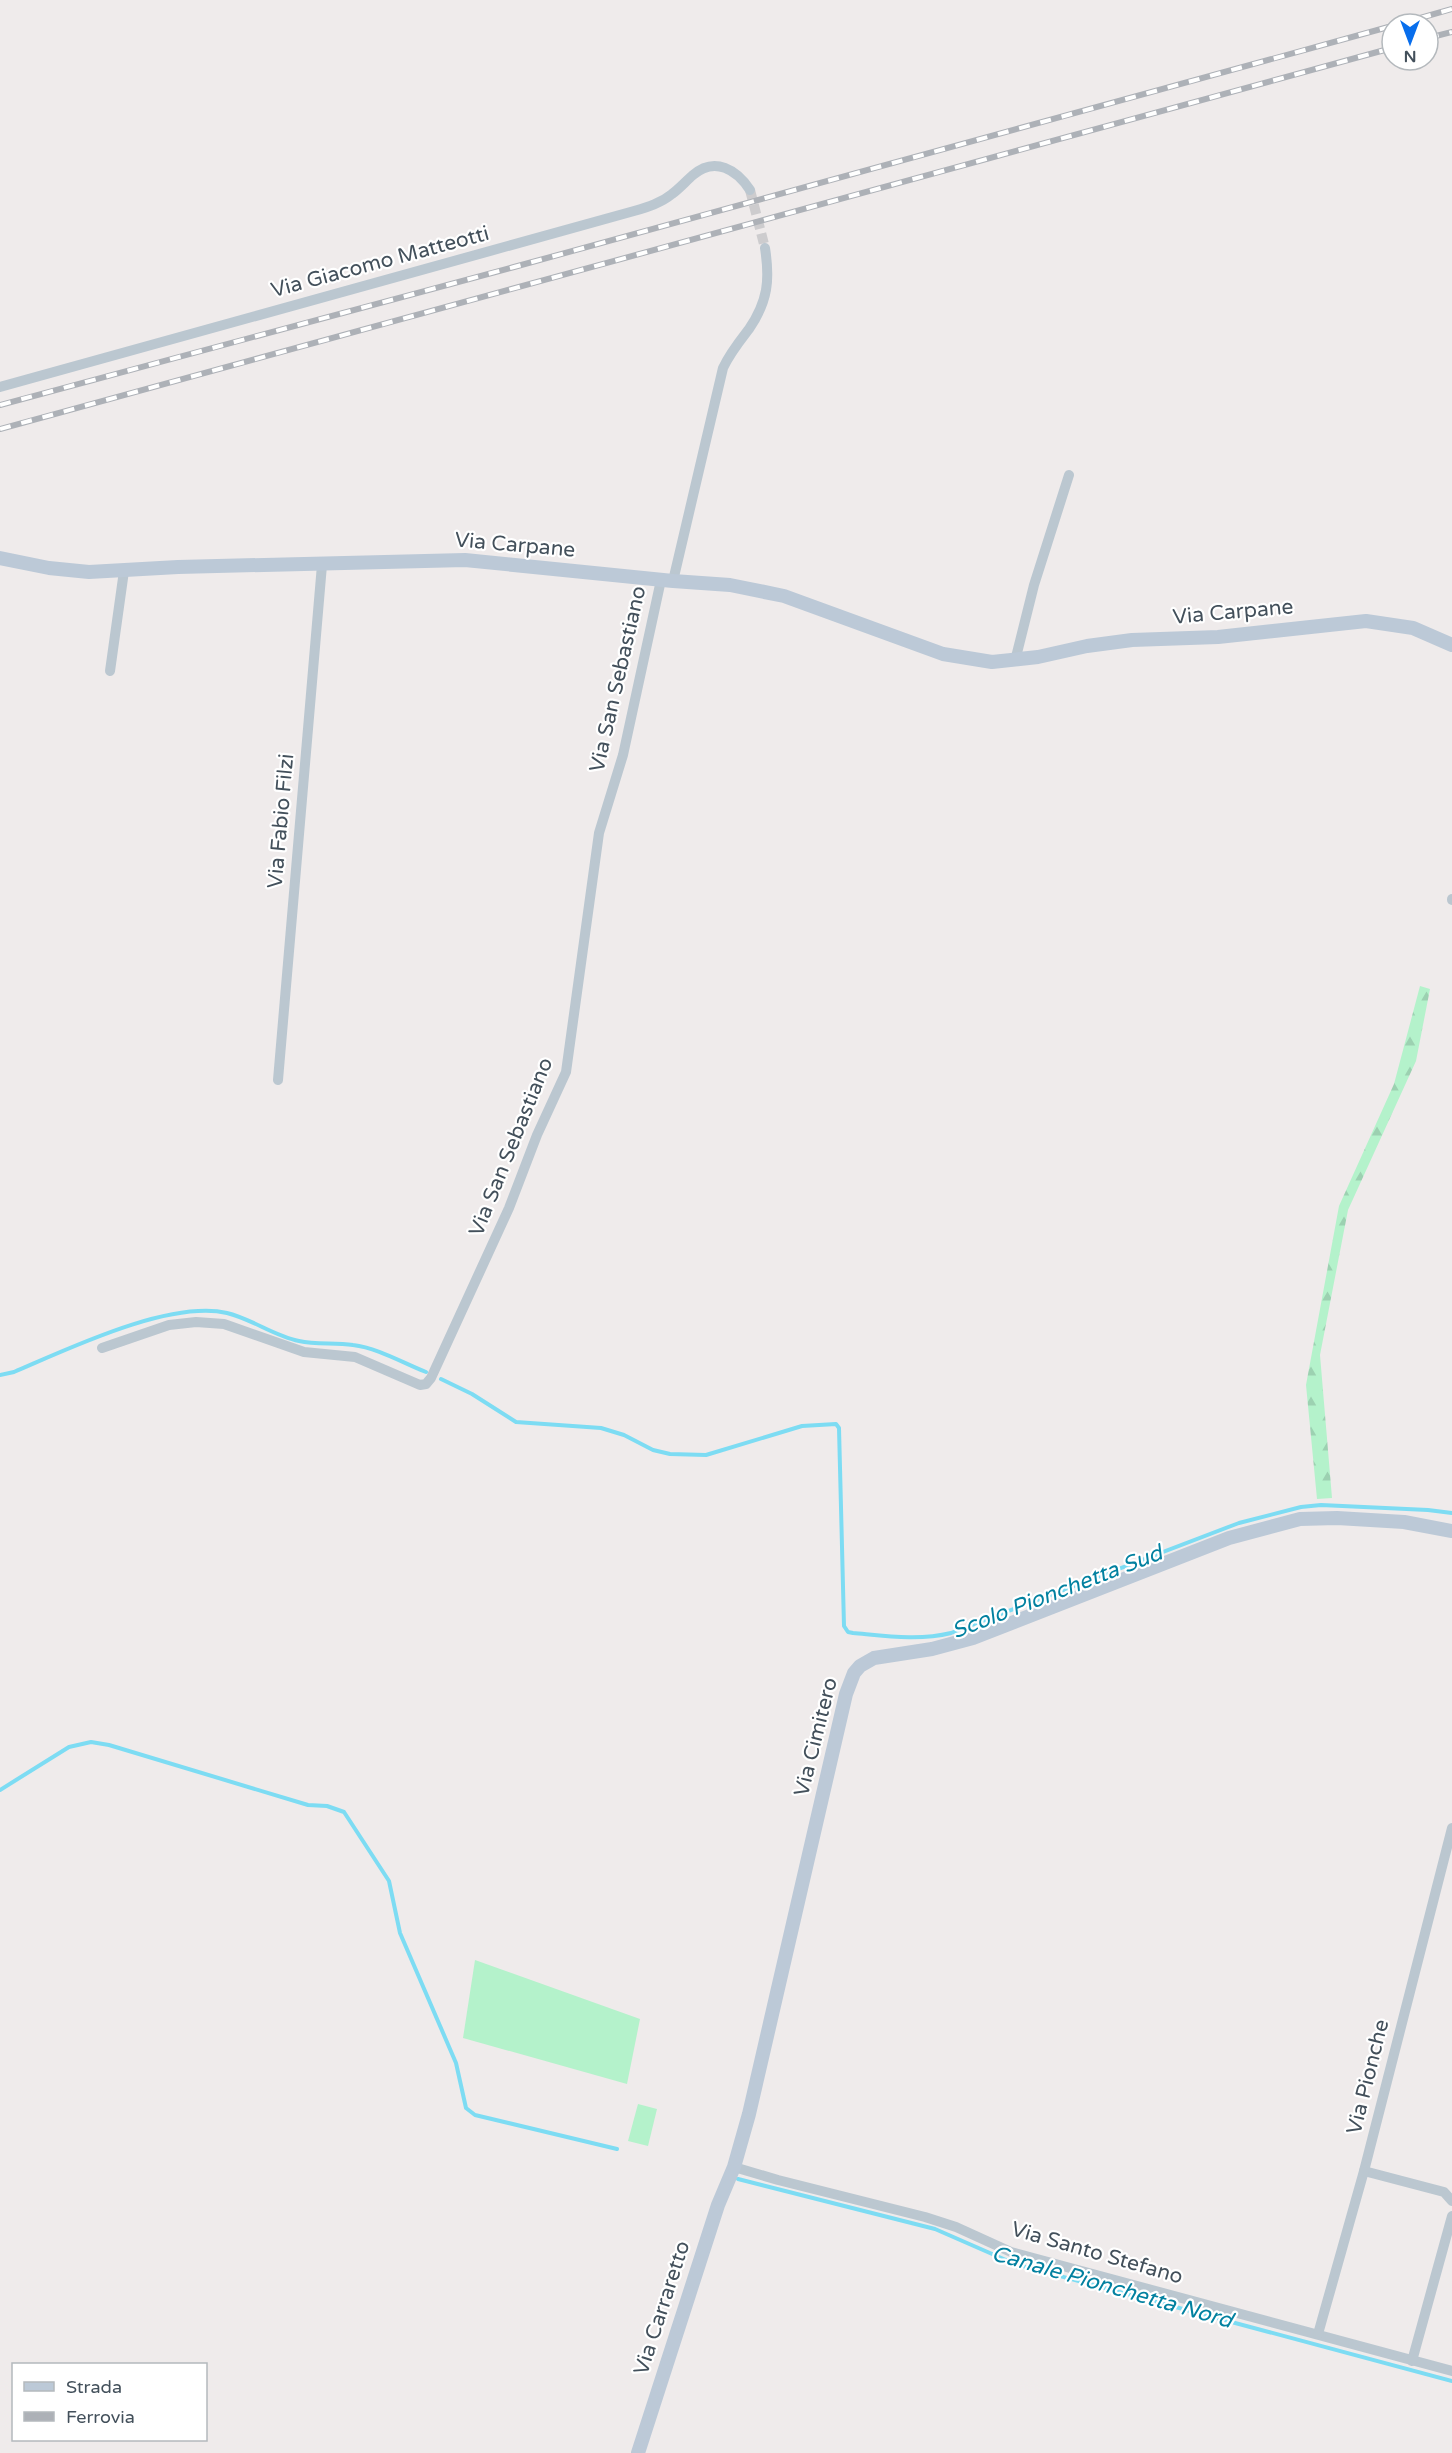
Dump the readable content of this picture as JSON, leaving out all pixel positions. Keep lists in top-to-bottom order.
{
  "streets": {
    "street": [
      "Via Giacomo Matteotti",
      "Via Carpane",
      "Via San Sebastiano",
      "Via Fabio Filzi",
      "Via Cimitero",
      "Via Pionche",
      "Via Santo Stefano",
      "Via Carraretto"
    ]
  },
  "crossings": [
    ["Via Carpane", "Via San Sebastiano"],
    ["Via Carpane", "Via Fabio Filzi"],
    ["Via Cimitero", "Via Santo Stefano"],
    ["Via Cimitero", "Via Carraretto"],
    ["Via Pionche", "Via Santo Stefano"],
    ["Via Santo Stefano", "Via Carraretto"]
  ],
  "water": ["Scolo Pionchetta Sud", "Canale Pionchetta Nord"],
  "legend": ["Strada", "Ferrovia"],
  "north": "bottom"
}
